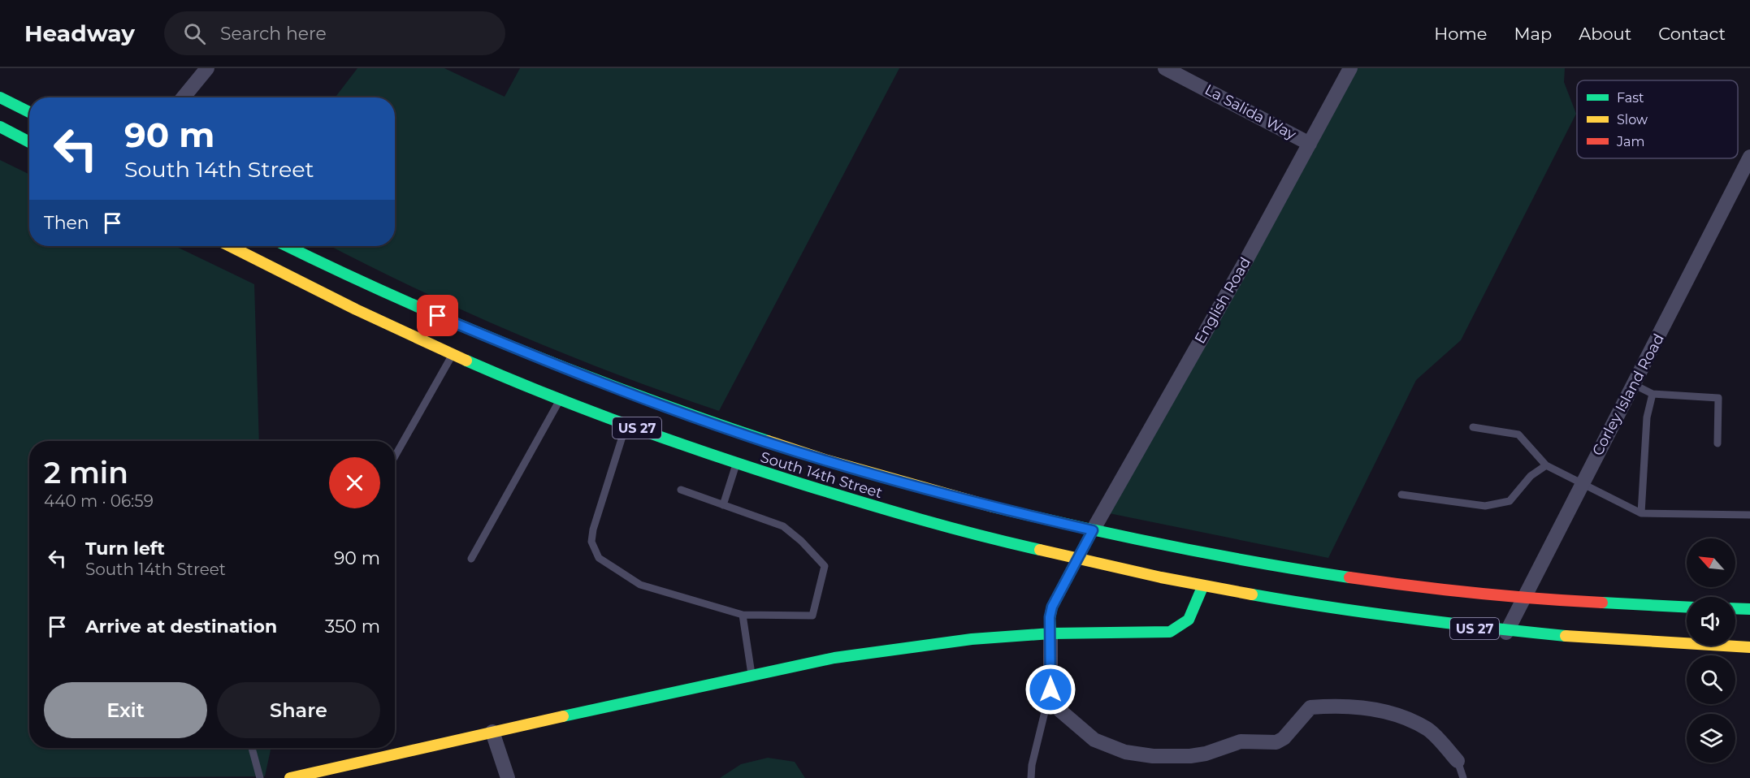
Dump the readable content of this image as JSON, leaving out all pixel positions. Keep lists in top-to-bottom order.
{
  "streets": {
    "main road": ["US 27", "South 14th Street"],
    "street": ["La Salida Way", "English Road", "Corley Island Road"]
  },
  "crossings": [
    ["La Salida Way", "English Road"],
    ["English Road", "US 27"],
    ["English Road", "South 14th Street"],
    ["Corley Island Road", "US 27"],
    ["US 27", "South 14th Street"]
  ],
  "legend": ["Fast", "Slow", "Jam"],
  "north": "top left",
  "page": {
    "header": "Headway",
    "search": "Search here",
    "nav": [
      "Home",
      "Map",
      "About",
      "Contact"
    ],
    "turn": ["90 m", "South 14th Street"],
    "then": "Then",
    "heading": ["2 min", "440 m · 06:59"],
    "list": [
      {
        "name": "Turn left",
        "note": "South 14th Street",
        "value": "90 m"
      },
      {
        "name": "Arrive at destination",
        "value": "350 m"
      }
    ],
    "buttons": ["Exit", "Share"]
  }
}
